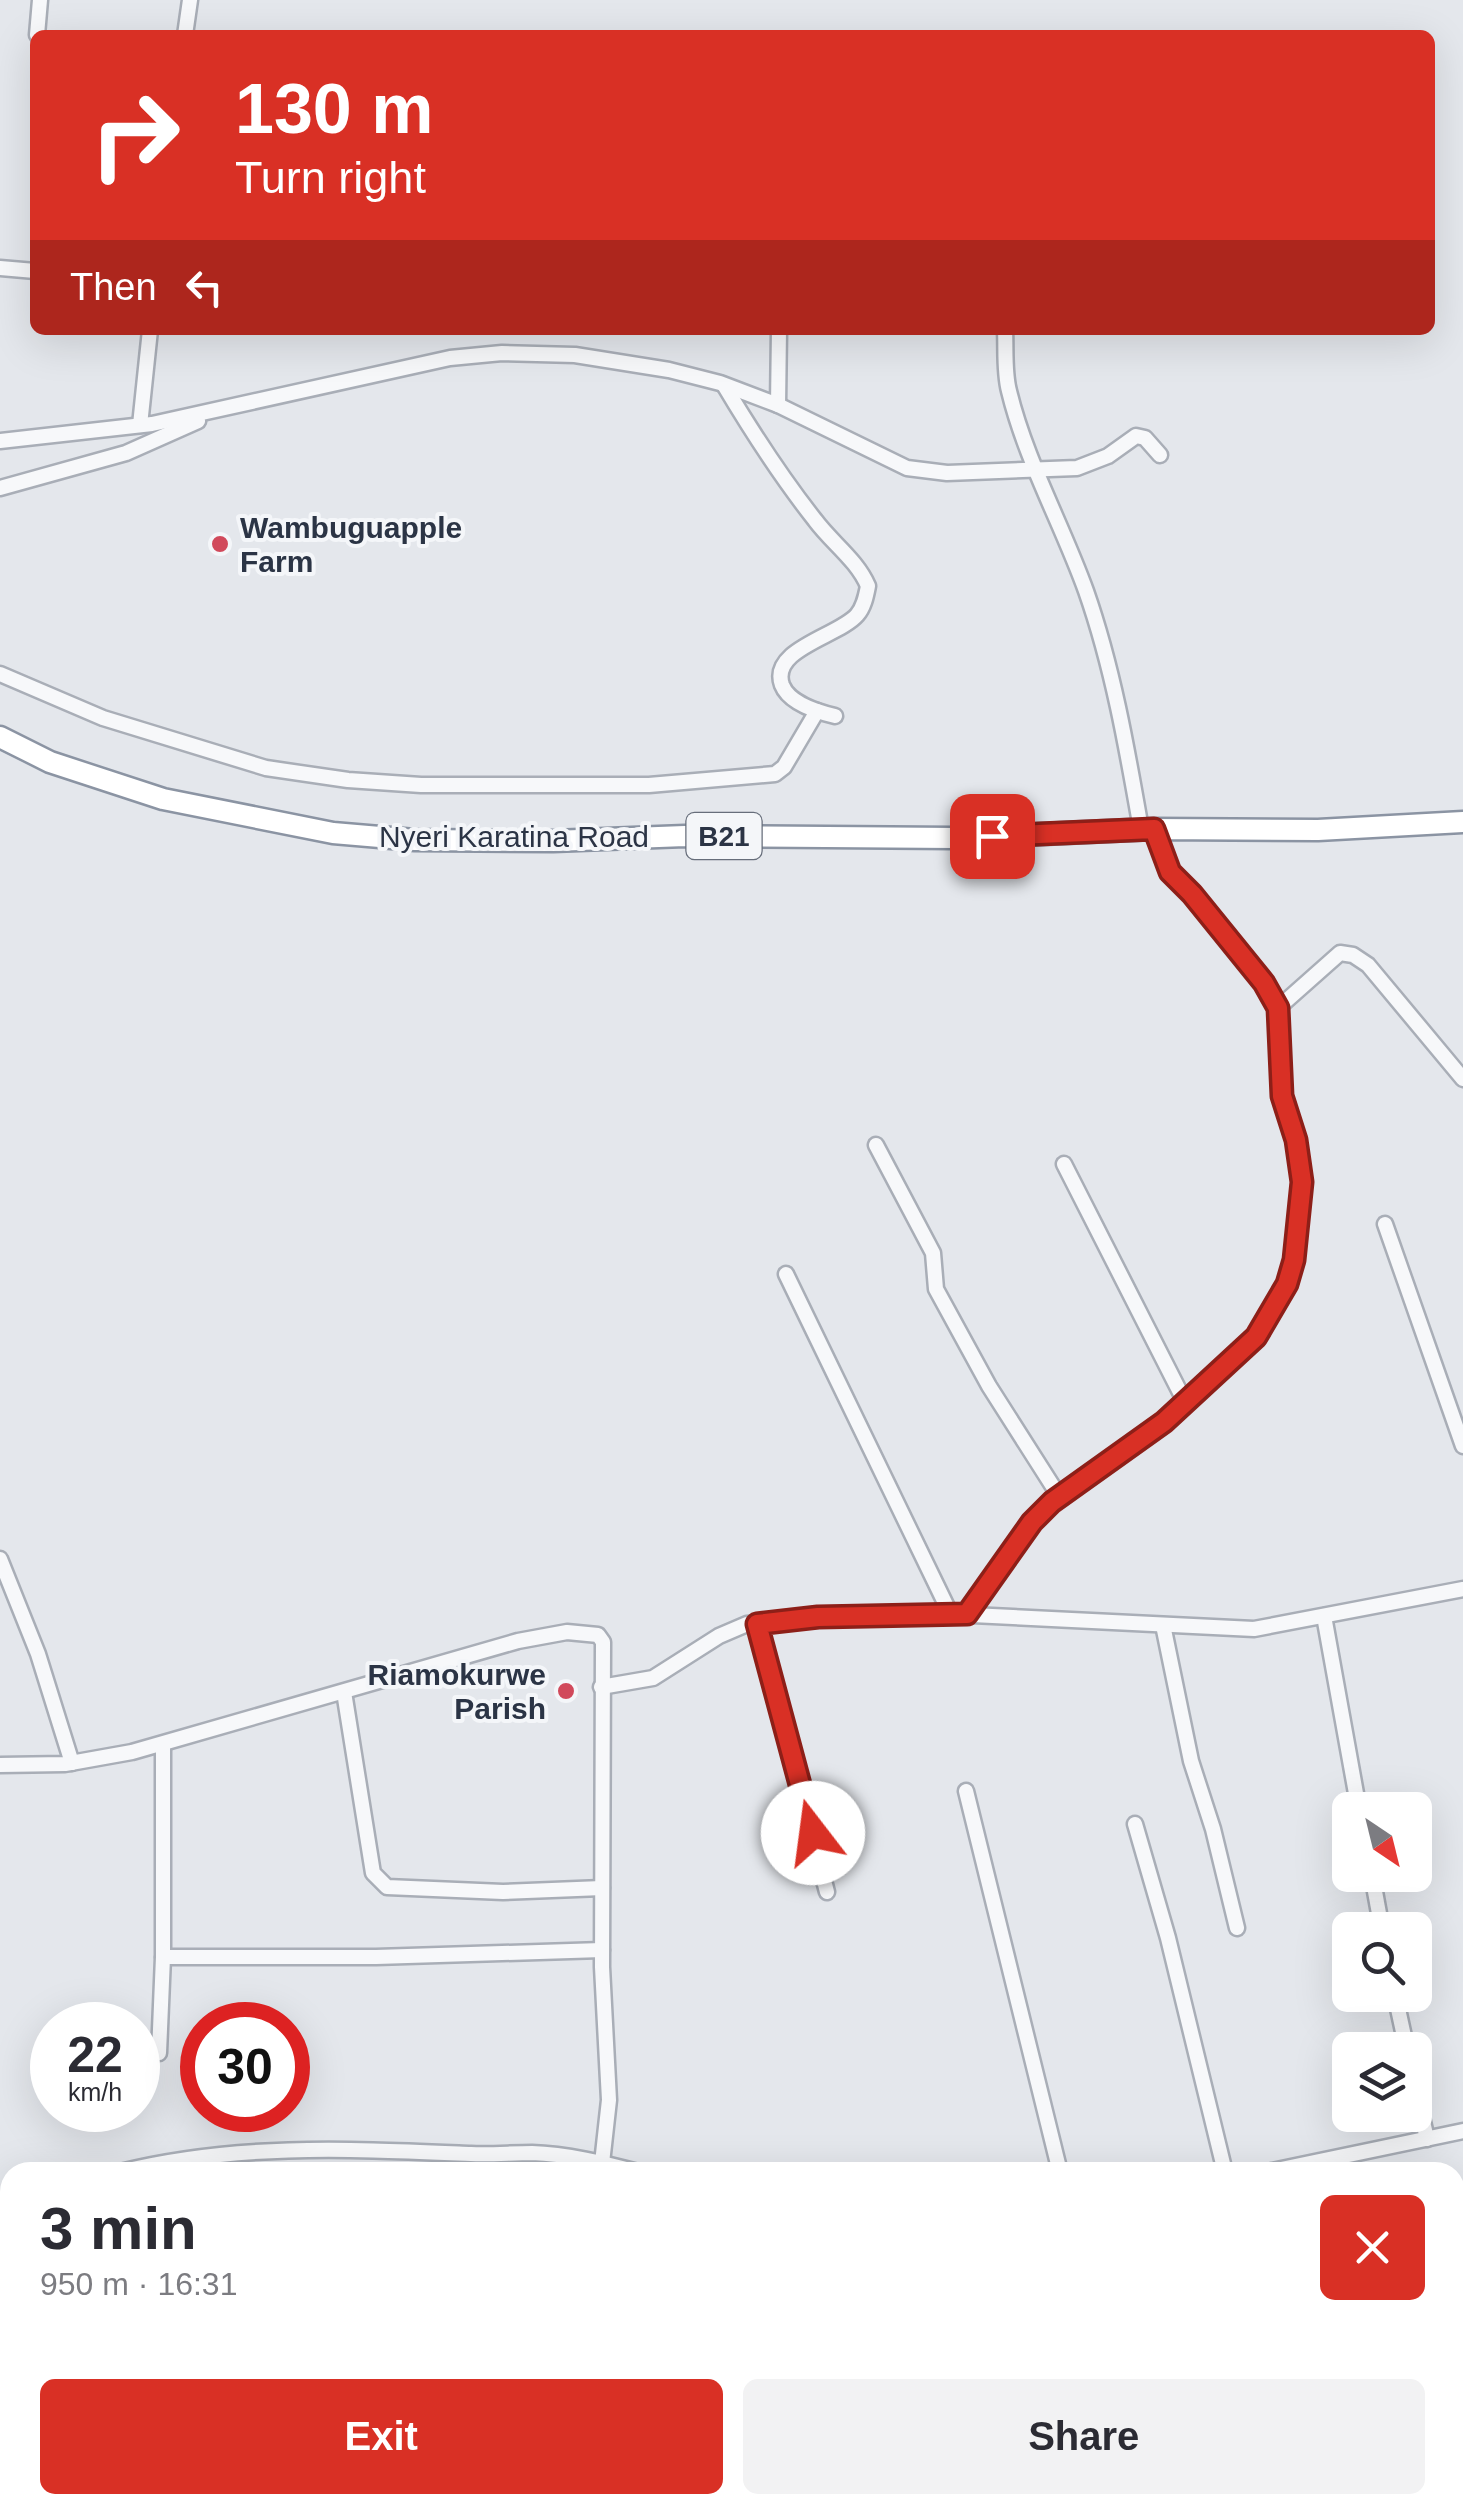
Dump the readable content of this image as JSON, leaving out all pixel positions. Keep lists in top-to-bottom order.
{
  "streets": {
    "highway": ["Nyeri Karatina Road", "B21"]
  },
  "places": ["Wambuguapple Farm", "Riamokurwe Parish"],
  "north": "bottom right",
  "page": {
    "turn": ["130 m", "Turn right"],
    "then": "Then",
    "speed": "22 km/h",
    "limit": "30",
    "heading": ["3 min", "950 m · 16:31"],
    "buttons": ["Exit", "Share"]
  }
}
